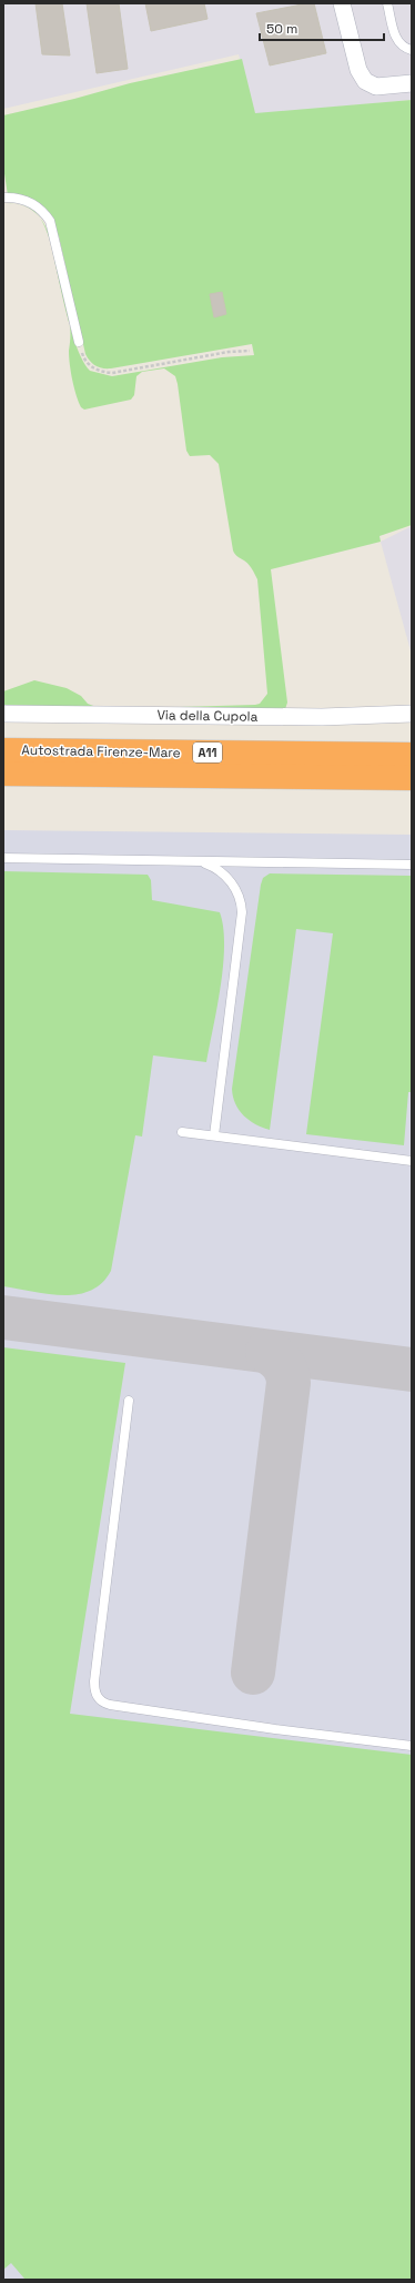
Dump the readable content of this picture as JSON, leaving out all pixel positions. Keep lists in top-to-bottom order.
{
  "streets": {
    "highway": ["Autostrada Firenze-Mare", "A11"],
    "street": ["Via della Cupola"]
  },
  "scale_bar": "50 m"
}
